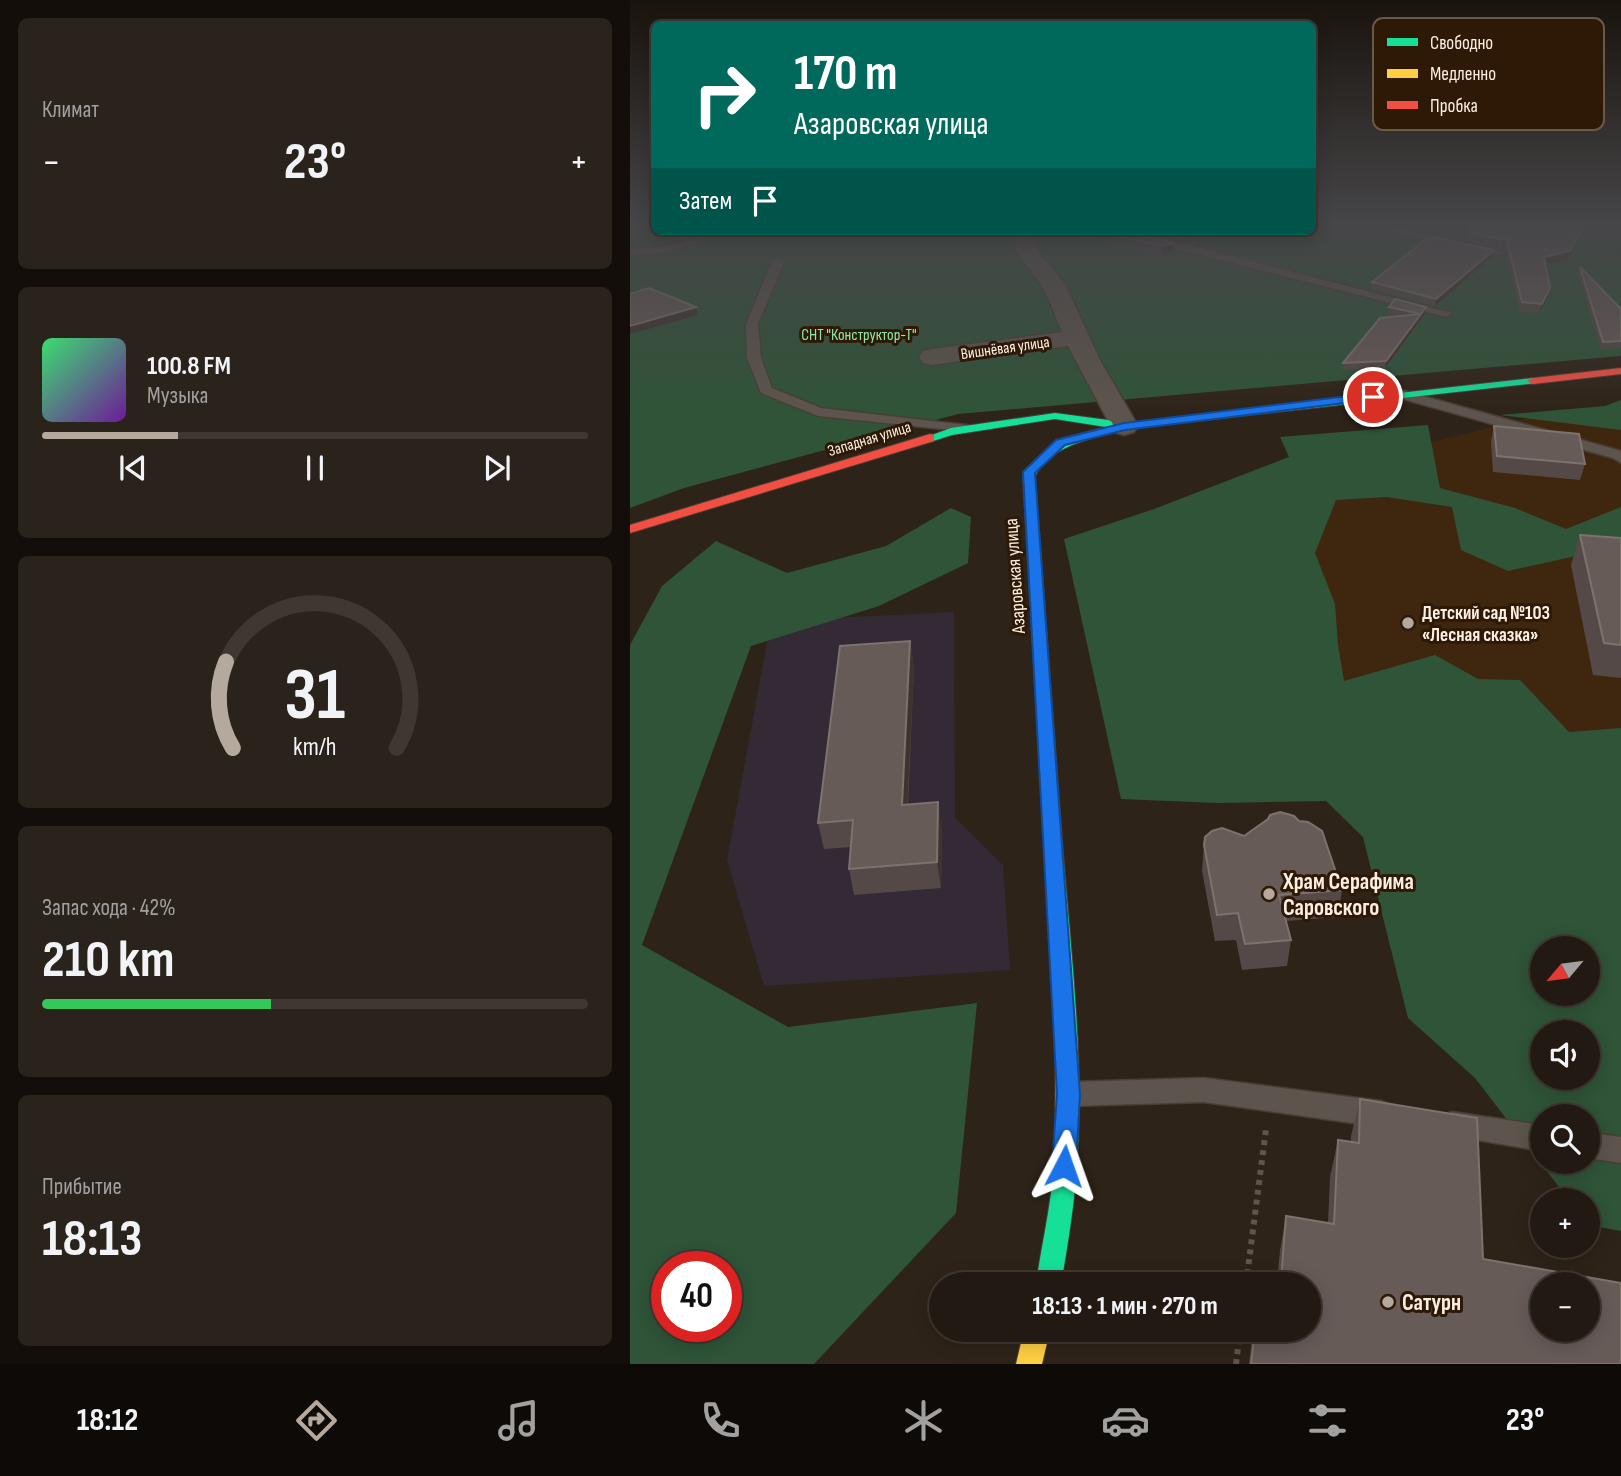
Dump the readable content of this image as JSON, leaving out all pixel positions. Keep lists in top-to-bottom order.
{
  "streets": {
    "street": ["Вишнёвая улица", "Западная улица", "Азаровская улица"]
  },
  "crossings": [
    ["Западная улица", "Азаровская улица"]
  ],
  "parks": ["СНТ \"Конструктор-Т\""],
  "places": ["Детский сад №103 «Лесная сказка»", "Храм Серафима Саровского", "Сатурн"],
  "legend": ["Свободно", "Медленно", "Пробка"],
  "north": "bottom left",
  "page": {
    "tile": [
      "Климат",
      ["Запас хода · 42%", "210 km"],
      ["Прибытие", "18:13"]
    ],
    "turn": ["170 m", "Азаровская улица"],
    "heat": ["−", "23°", "+"],
    "then": "Затем",
    "song": ["100.8 FM", "Музыка"],
    "map_buttons": ["+", "−"],
    "limit": "40",
    "trip": "18:13 · 1 мин · 270 m",
    "tabs": ["18:12", "23°"],
    "gauge": ["31", "km/h"]
  }
}
